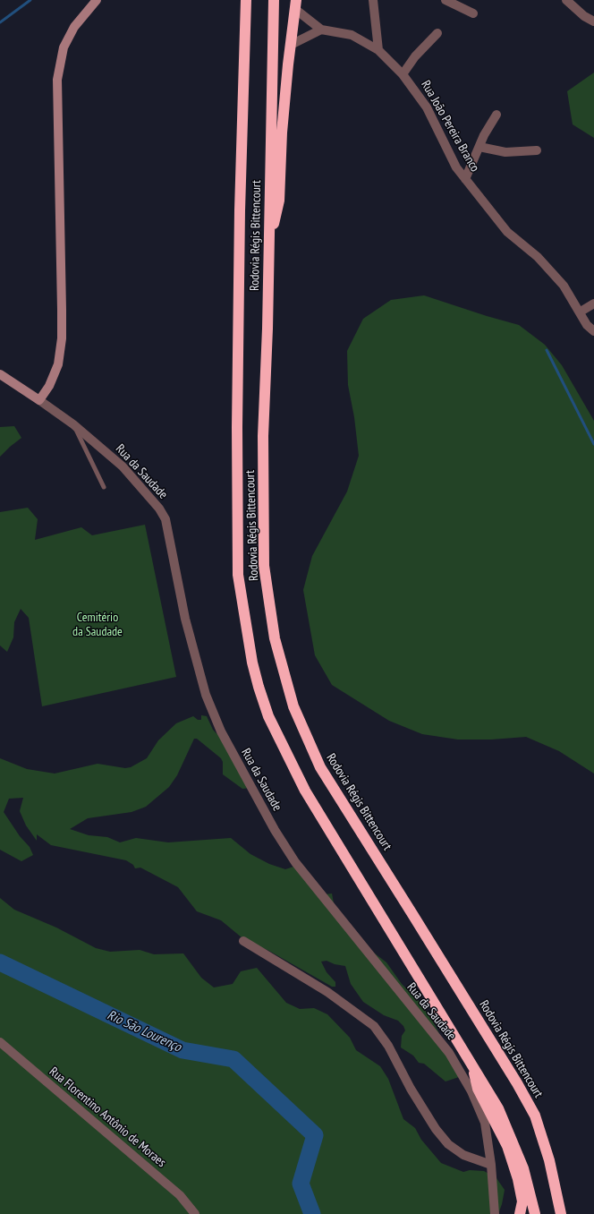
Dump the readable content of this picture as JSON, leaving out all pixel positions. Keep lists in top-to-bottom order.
{
  "streets": {
    "highway": ["Rodovia Régis Bittencourt"],
    "street": ["Rua João Pereira Branco", "Rua da Saudade", "Rua Florentino Antônio de Moraes"]
  },
  "water": ["Rio São Lourenço"],
  "parks": ["Cemitério da Saudade"]
}
